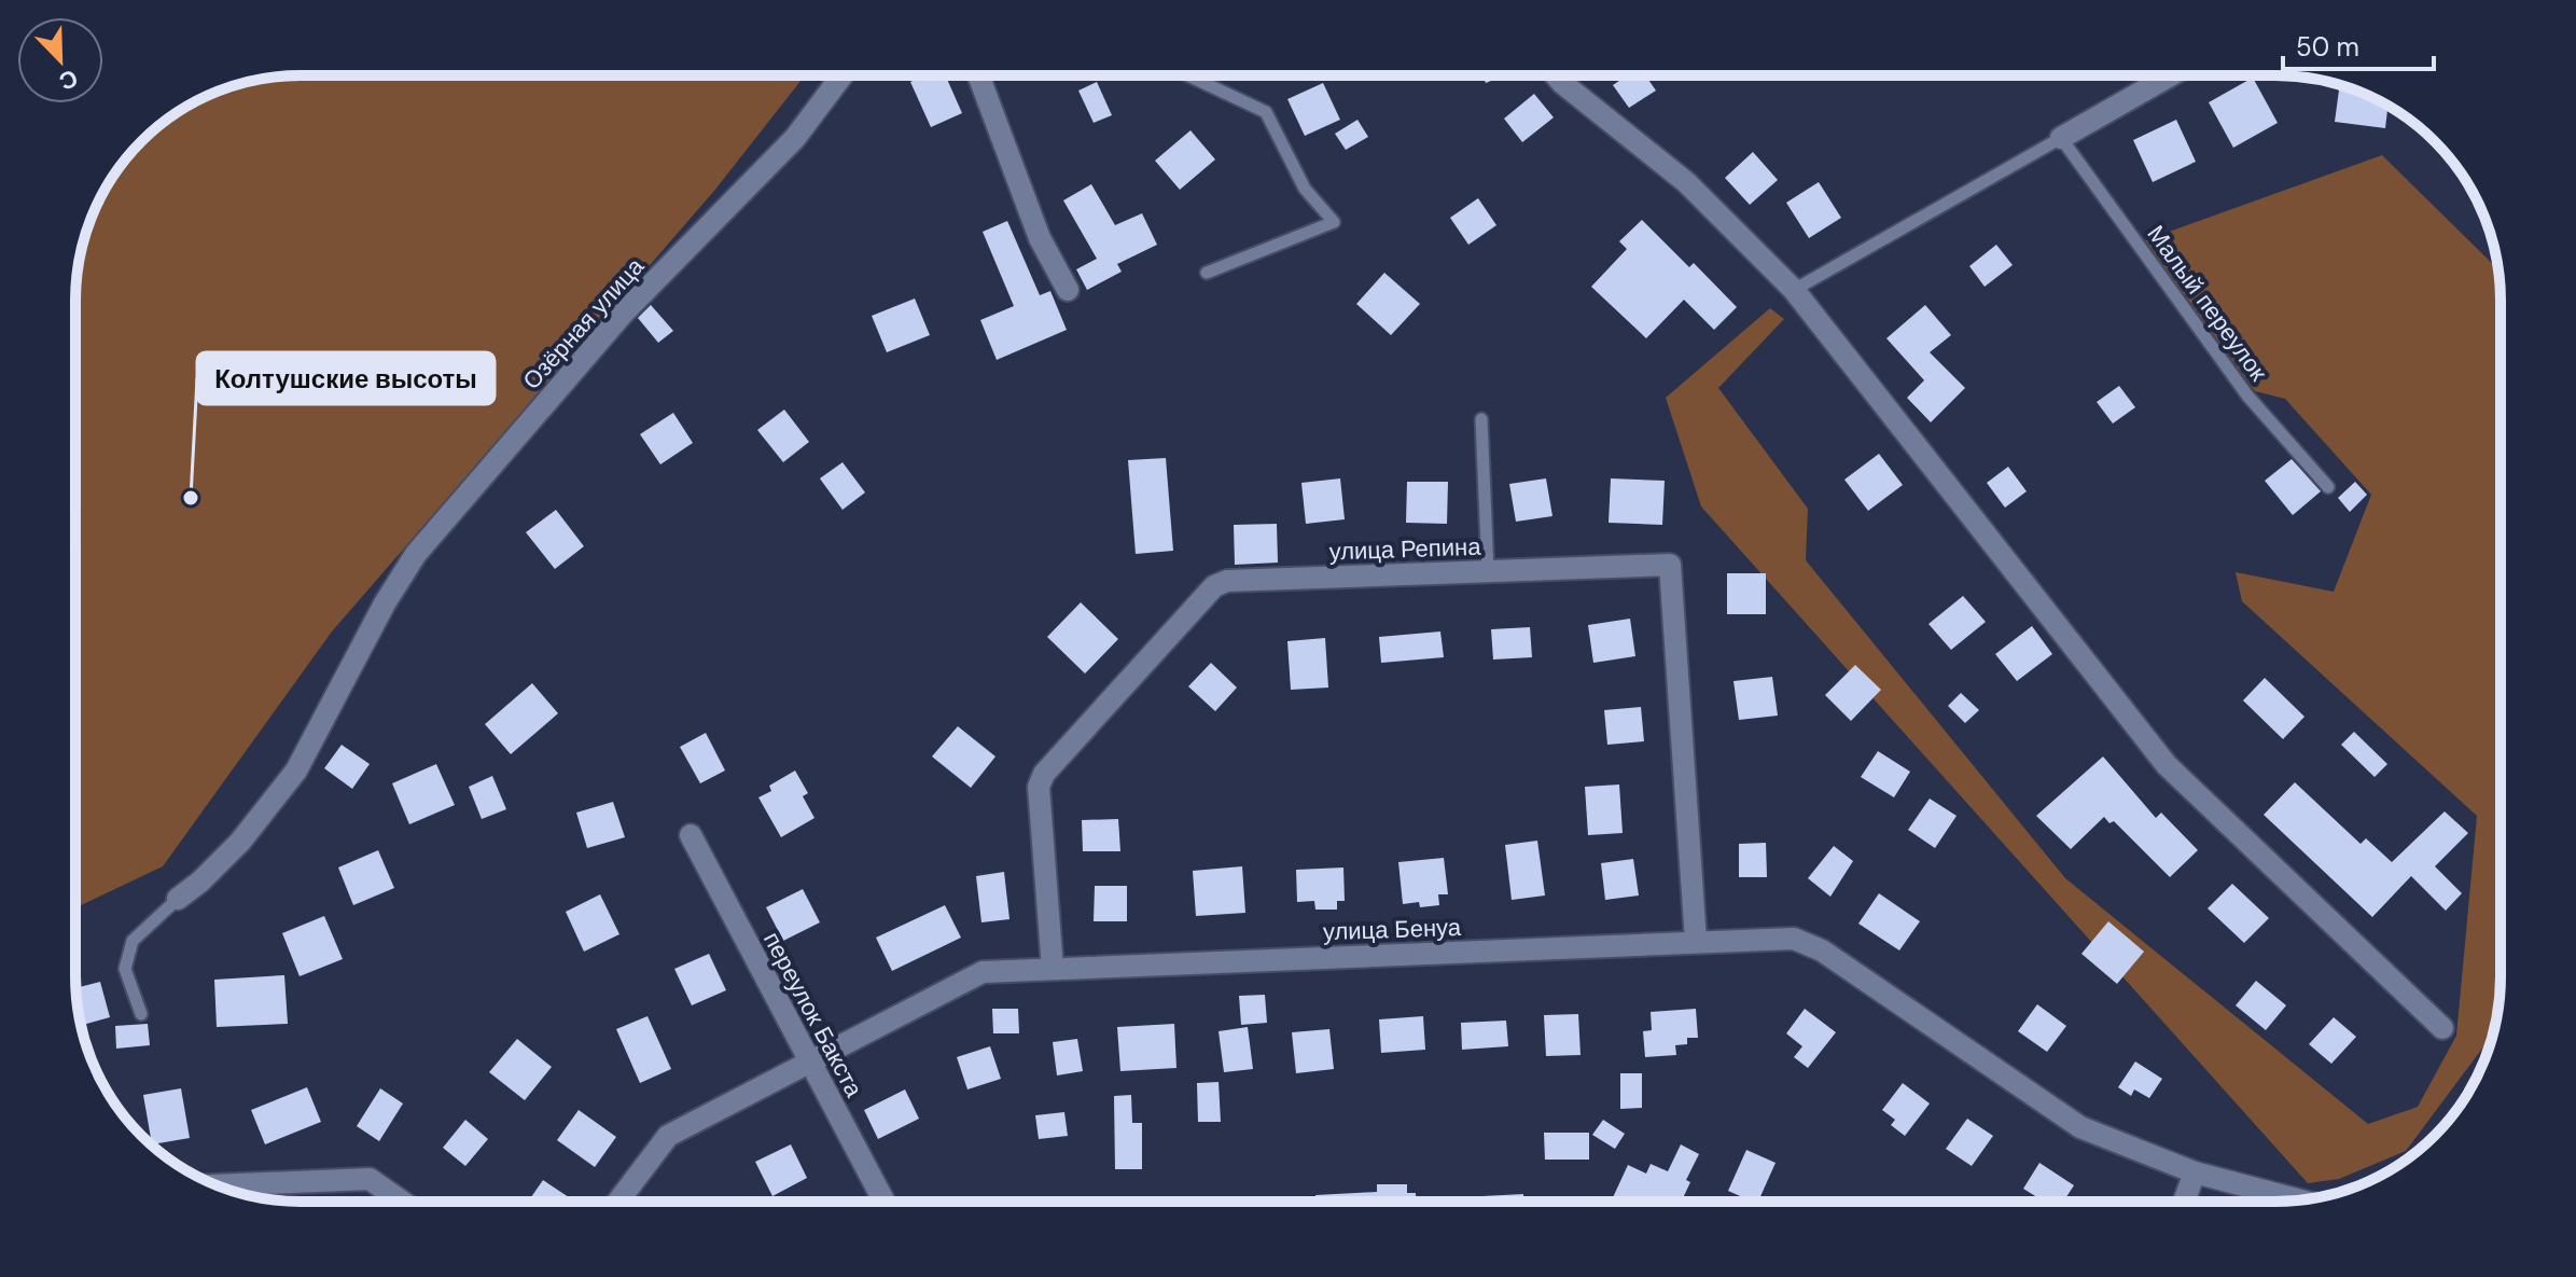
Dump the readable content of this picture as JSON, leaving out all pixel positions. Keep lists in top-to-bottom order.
{
  "streets": {
    "street": [
      "Озёрная улица",
      "улица Репина",
      "улица Бенуа",
      "переулок Бакста"
    ],
    "lane": ["Малый переулок"]
  },
  "crossings": [
    ["улица Репина", "улица Бенуа"],
    ["улица Бенуа", "переулок Бакста"]
  ],
  "places": ["Колтушские высоты"],
  "scale_bar": "50 m",
  "north": "bottom right"
}
